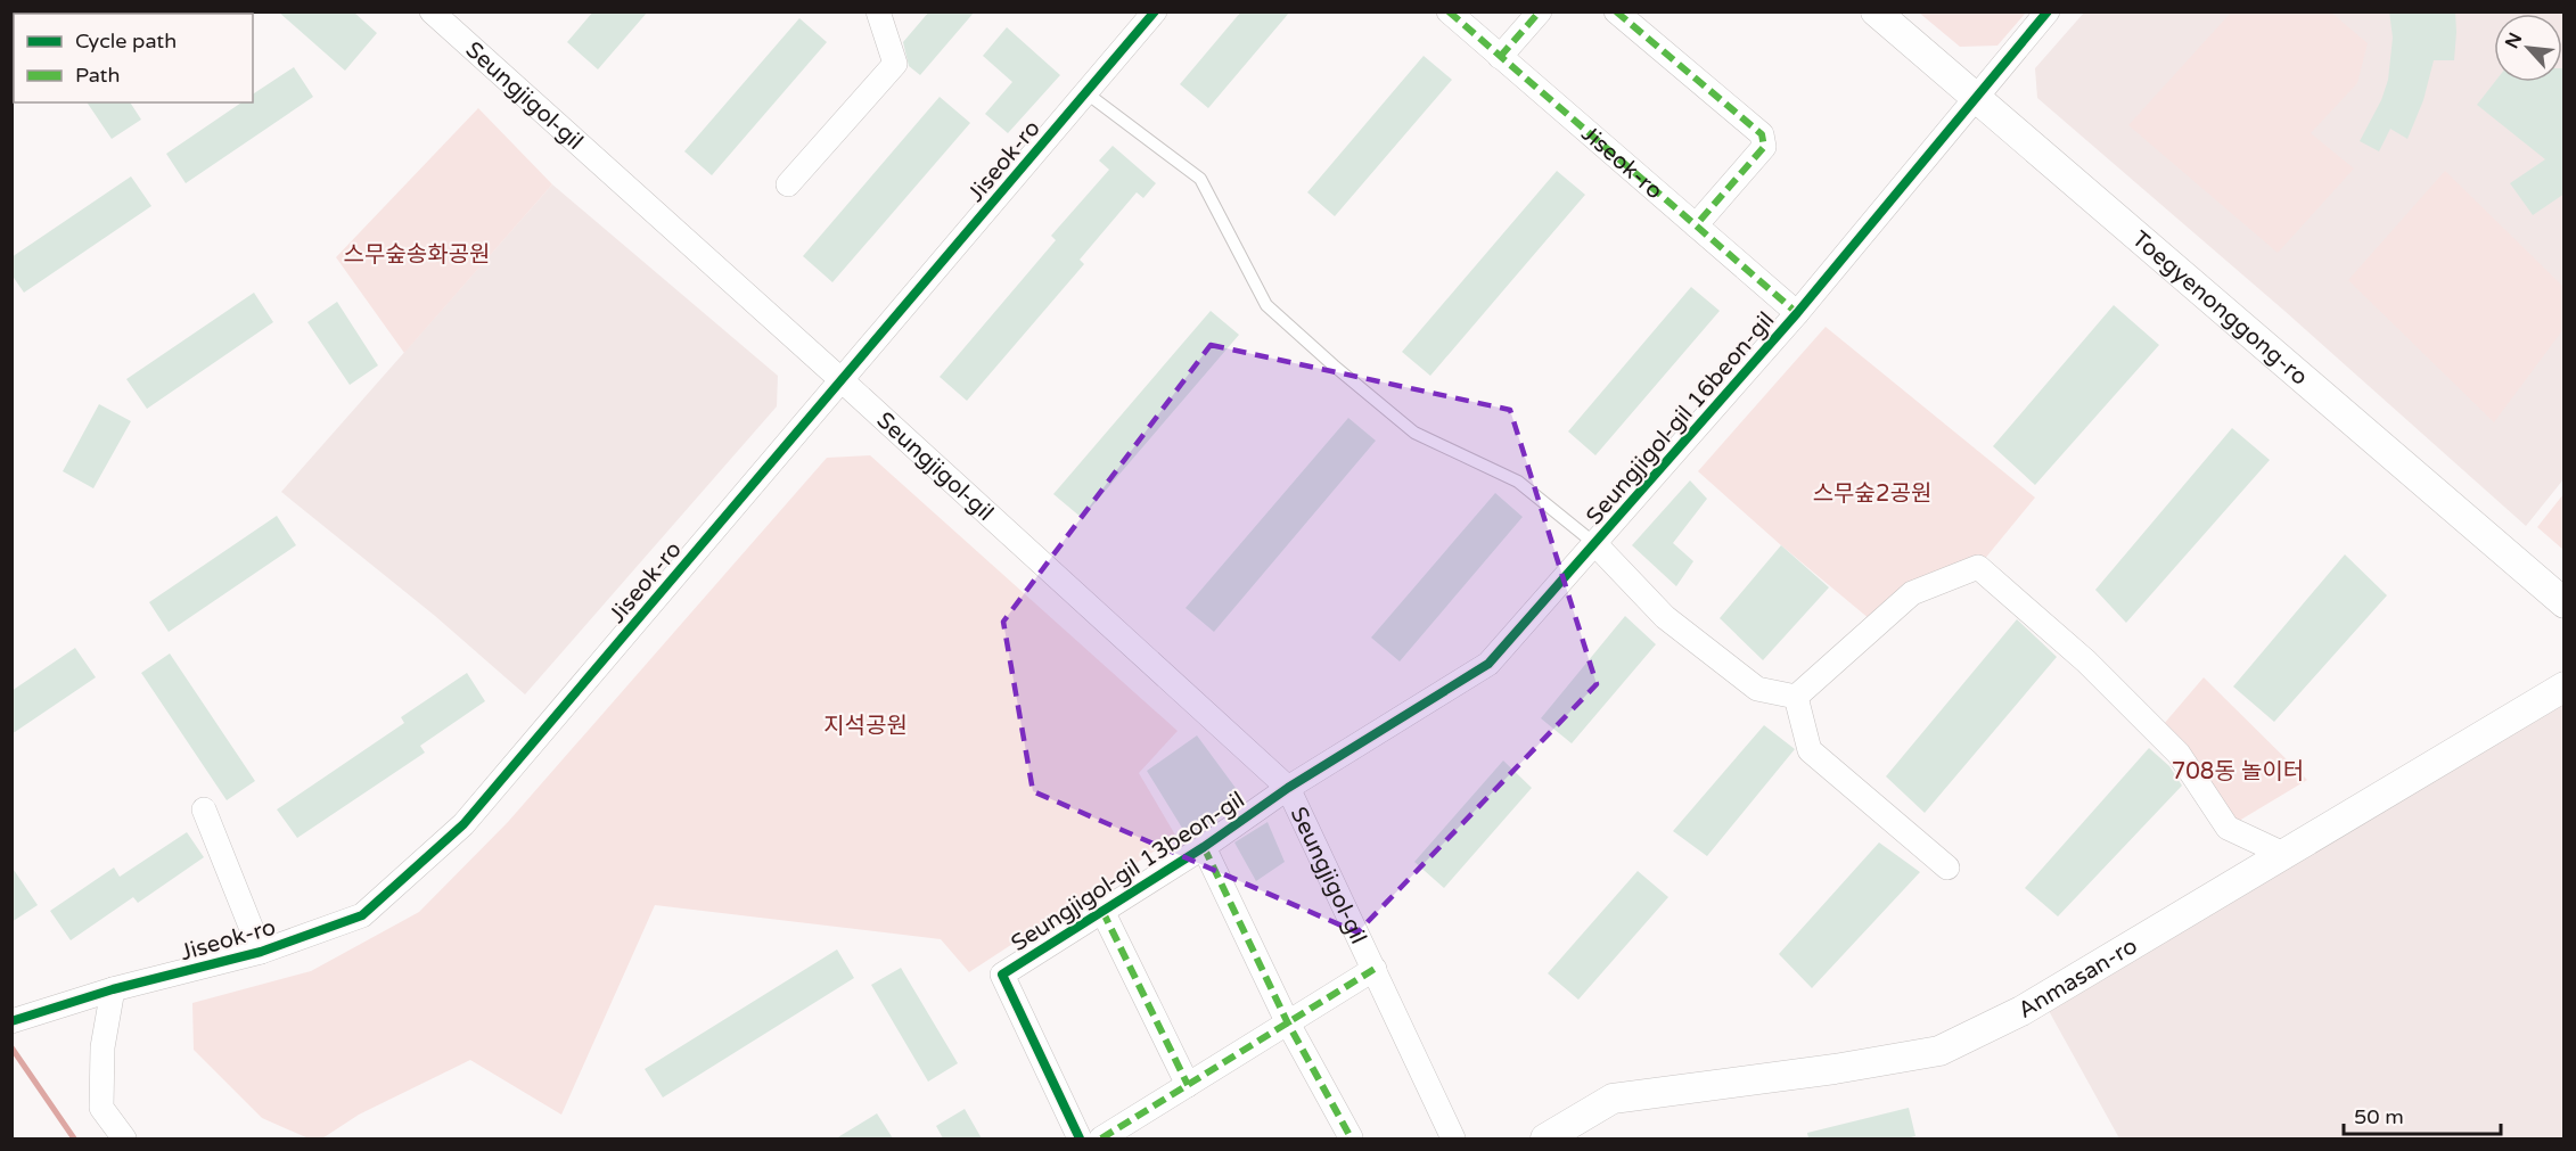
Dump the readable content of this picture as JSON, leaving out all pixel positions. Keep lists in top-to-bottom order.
{
  "streets": {
    "street": [
      "Seungjigol-gil",
      "Jiseok-ro",
      "Toegyenonggong-ro",
      "Seungjigol-gil 16beon-gil",
      "Seungjigol-gil 13beon-gil",
      "Anmasan-ro"
    ]
  },
  "crossings": [
    ["Seungjigol-gil", "Jiseok-ro"],
    ["Seungjigol-gil", "Seungjigol-gil 16beon-gil"],
    ["Seungjigol-gil", "Seungjigol-gil 13beon-gil"],
    ["Jiseok-ro", "Seungjigol-gil 16beon-gil"],
    ["Toegyenonggong-ro", "Seungjigol-gil 16beon-gil"],
    ["Seungjigol-gil 16beon-gil", "Seungjigol-gil 13beon-gil"]
  ],
  "parks": [
    "스무숲송화공원",
    "스무숲2공원",
    "지석공원",
    "708동 놀이터"
  ],
  "legend": ["Cycle path", "Path"],
  "scale_bar": "50 m",
  "north": "top left"
}
